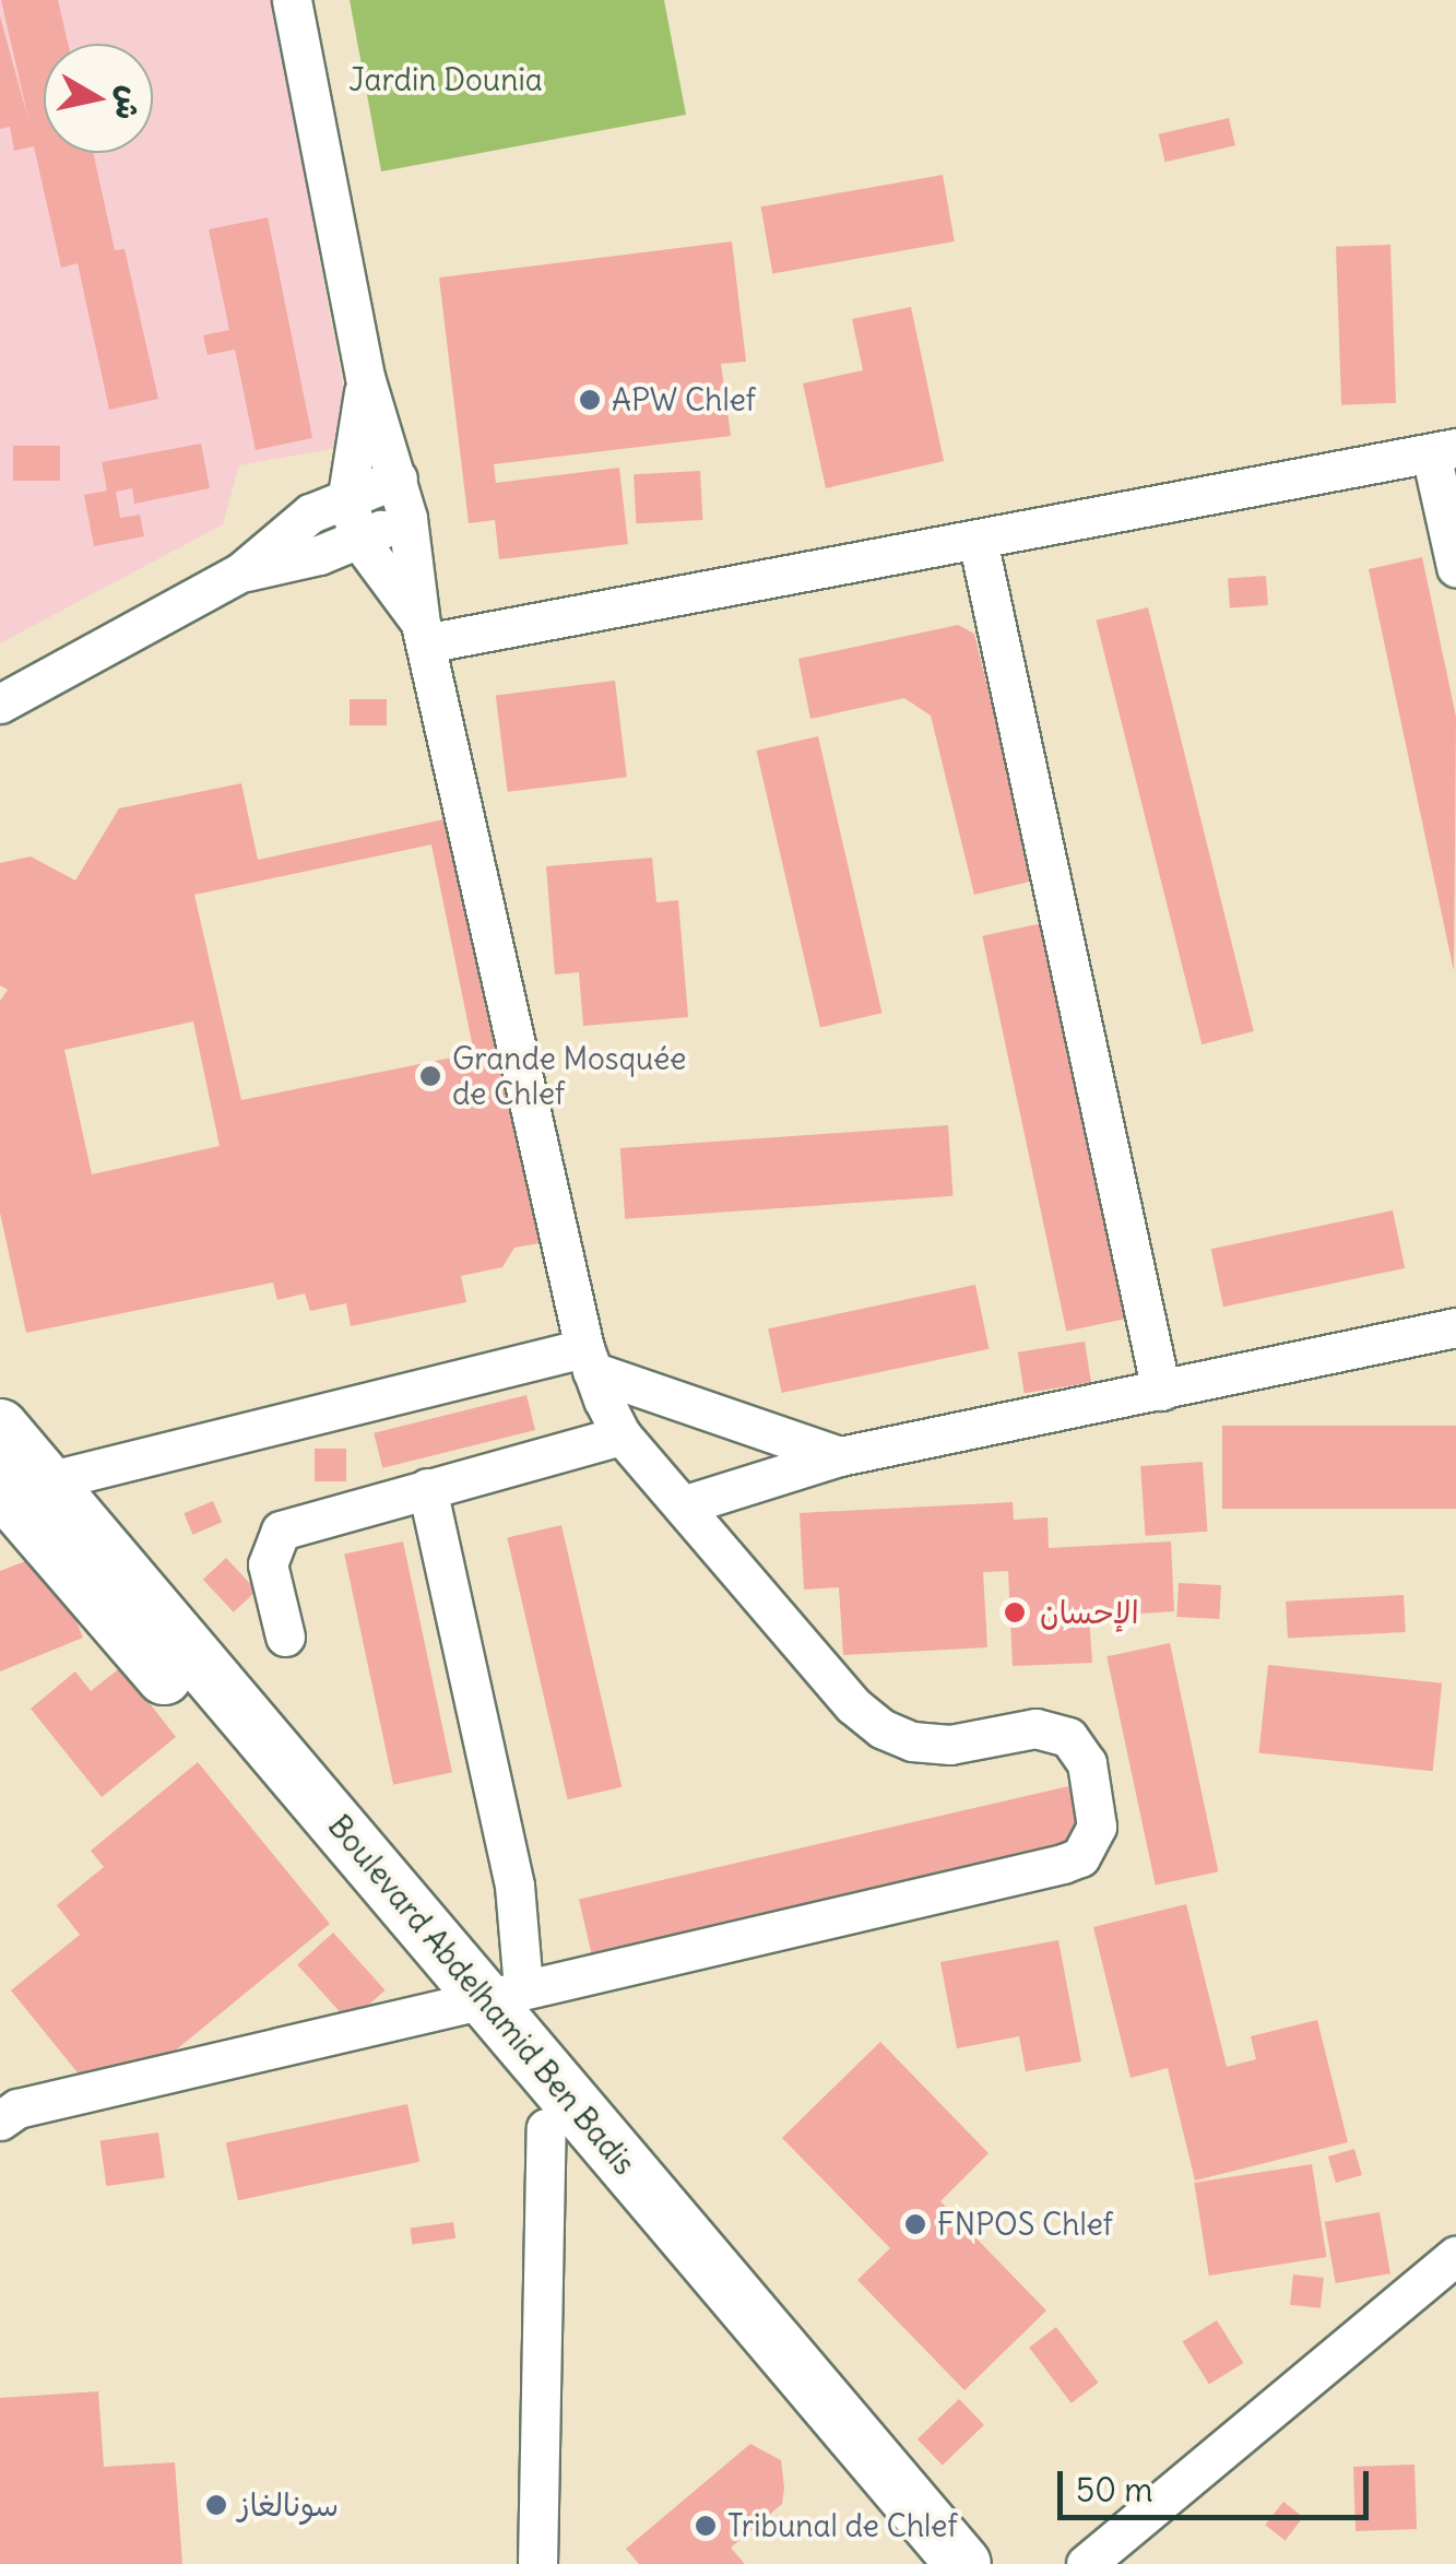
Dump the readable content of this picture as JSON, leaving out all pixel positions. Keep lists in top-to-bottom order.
{
  "streets": {
    "main road": ["Boulevard Abdelhamid Ben Badis"]
  },
  "parks": ["Jardin Dounia"],
  "places": [
    "APW Chlef",
    "Grande Mosquée de Chlef",
    "الإحسان",
    "FNPOS Chlef",
    "سونالغاز",
    "Tribunal de Chlef"
  ],
  "scale_bar": "50 m",
  "north": "right"
}
